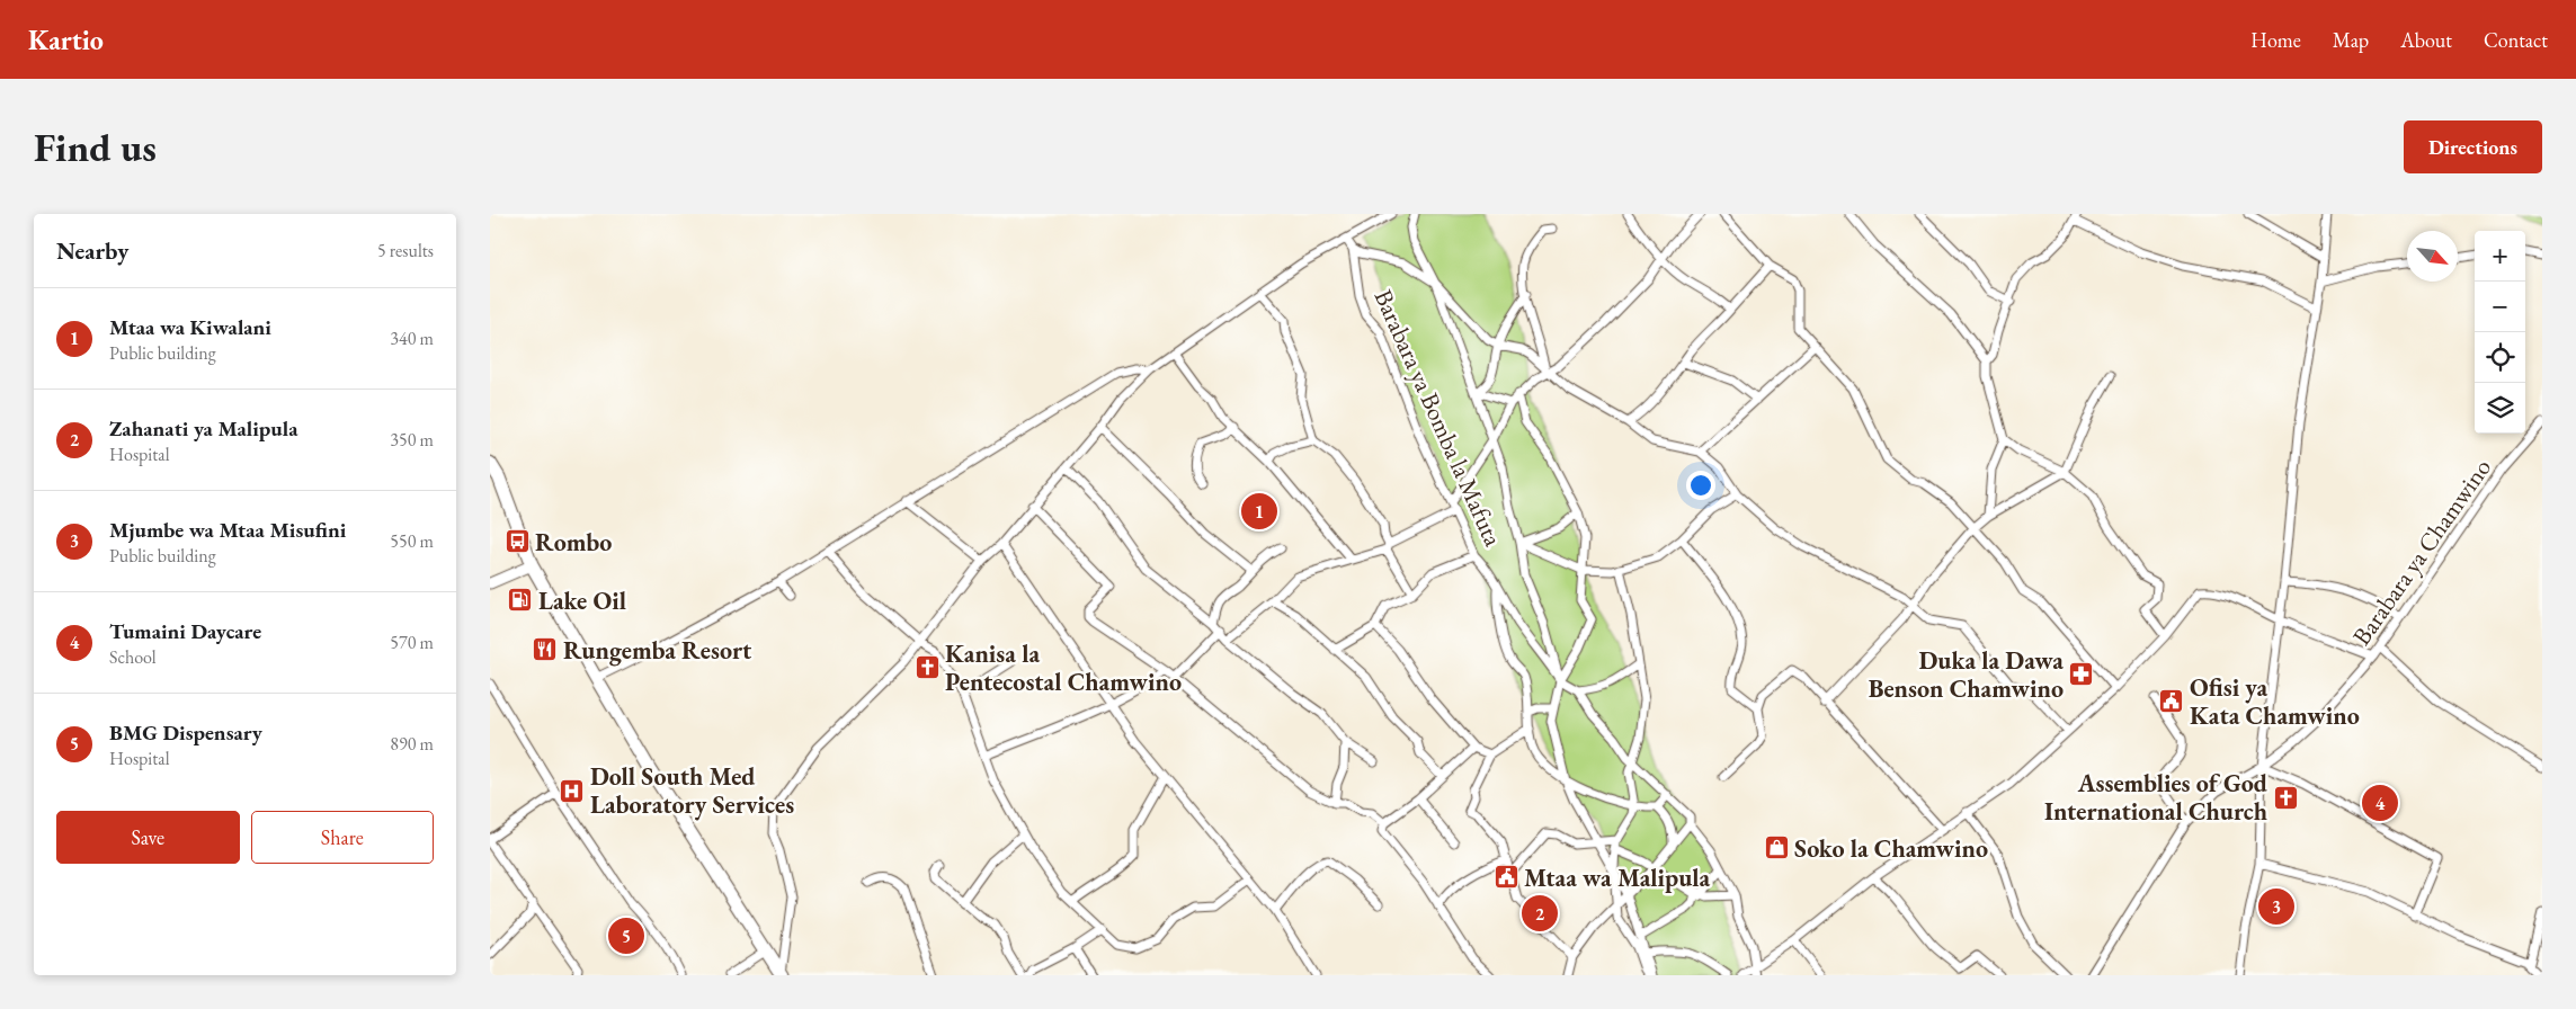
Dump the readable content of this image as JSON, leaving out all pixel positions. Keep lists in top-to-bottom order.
{
  "streets": {
    "street": ["Barabara ya Bomba la Mafuta", "Barabara ya Chamwino"]
  },
  "places": {
    "bus stop": ["Rombo"],
    "fuel station": ["Lake Oil"],
    "restaurant": ["Rungemba Resort"],
    "church": ["Kanisa la Pentecostal Chamwino", "Assemblies of God International Church"],
    "pharmacy": ["Duka la Dawa Benson Chamwino"],
    "public building": ["Ofisi ya Kata Chamwino", "Mtaa wa Malipula"],
    "hospital": ["Doll South Med Laboratory Services"],
    "shop": ["Soko la Chamwino"]
  },
  "north": "bottom right",
  "page": {
    "header": "Kartio",
    "nav": [
      "Home",
      "Map",
      "About",
      "Contact"
    ],
    "buttons": [
      "Directions",
      ["Save", "Share"]
    ],
    "title": "Find us",
    "heading": ["Nearby", "5 results"],
    "map_buttons": ["+", "−"],
    "list": [
      {
        "mark": "1",
        "name": "Mtaa wa Kiwalani",
        "note": "Public building",
        "value": "340 m"
      },
      {
        "mark": "2",
        "name": "Zahanati ya Malipula",
        "note": "Hospital",
        "value": "350 m"
      },
      {
        "mark": "3",
        "name": "Mjumbe wa Mtaa Misufini",
        "note": "Public building",
        "value": "550 m"
      },
      {
        "mark": "4",
        "name": "Tumaini Daycare",
        "note": "School",
        "value": "570 m"
      },
      {
        "mark": "5",
        "name": "BMG Dispensary",
        "note": "Hospital",
        "value": "890 m"
      }
    ],
    "pins": [
      "1",
      "4",
      "3",
      "2",
      "5"
    ]
  }
}
